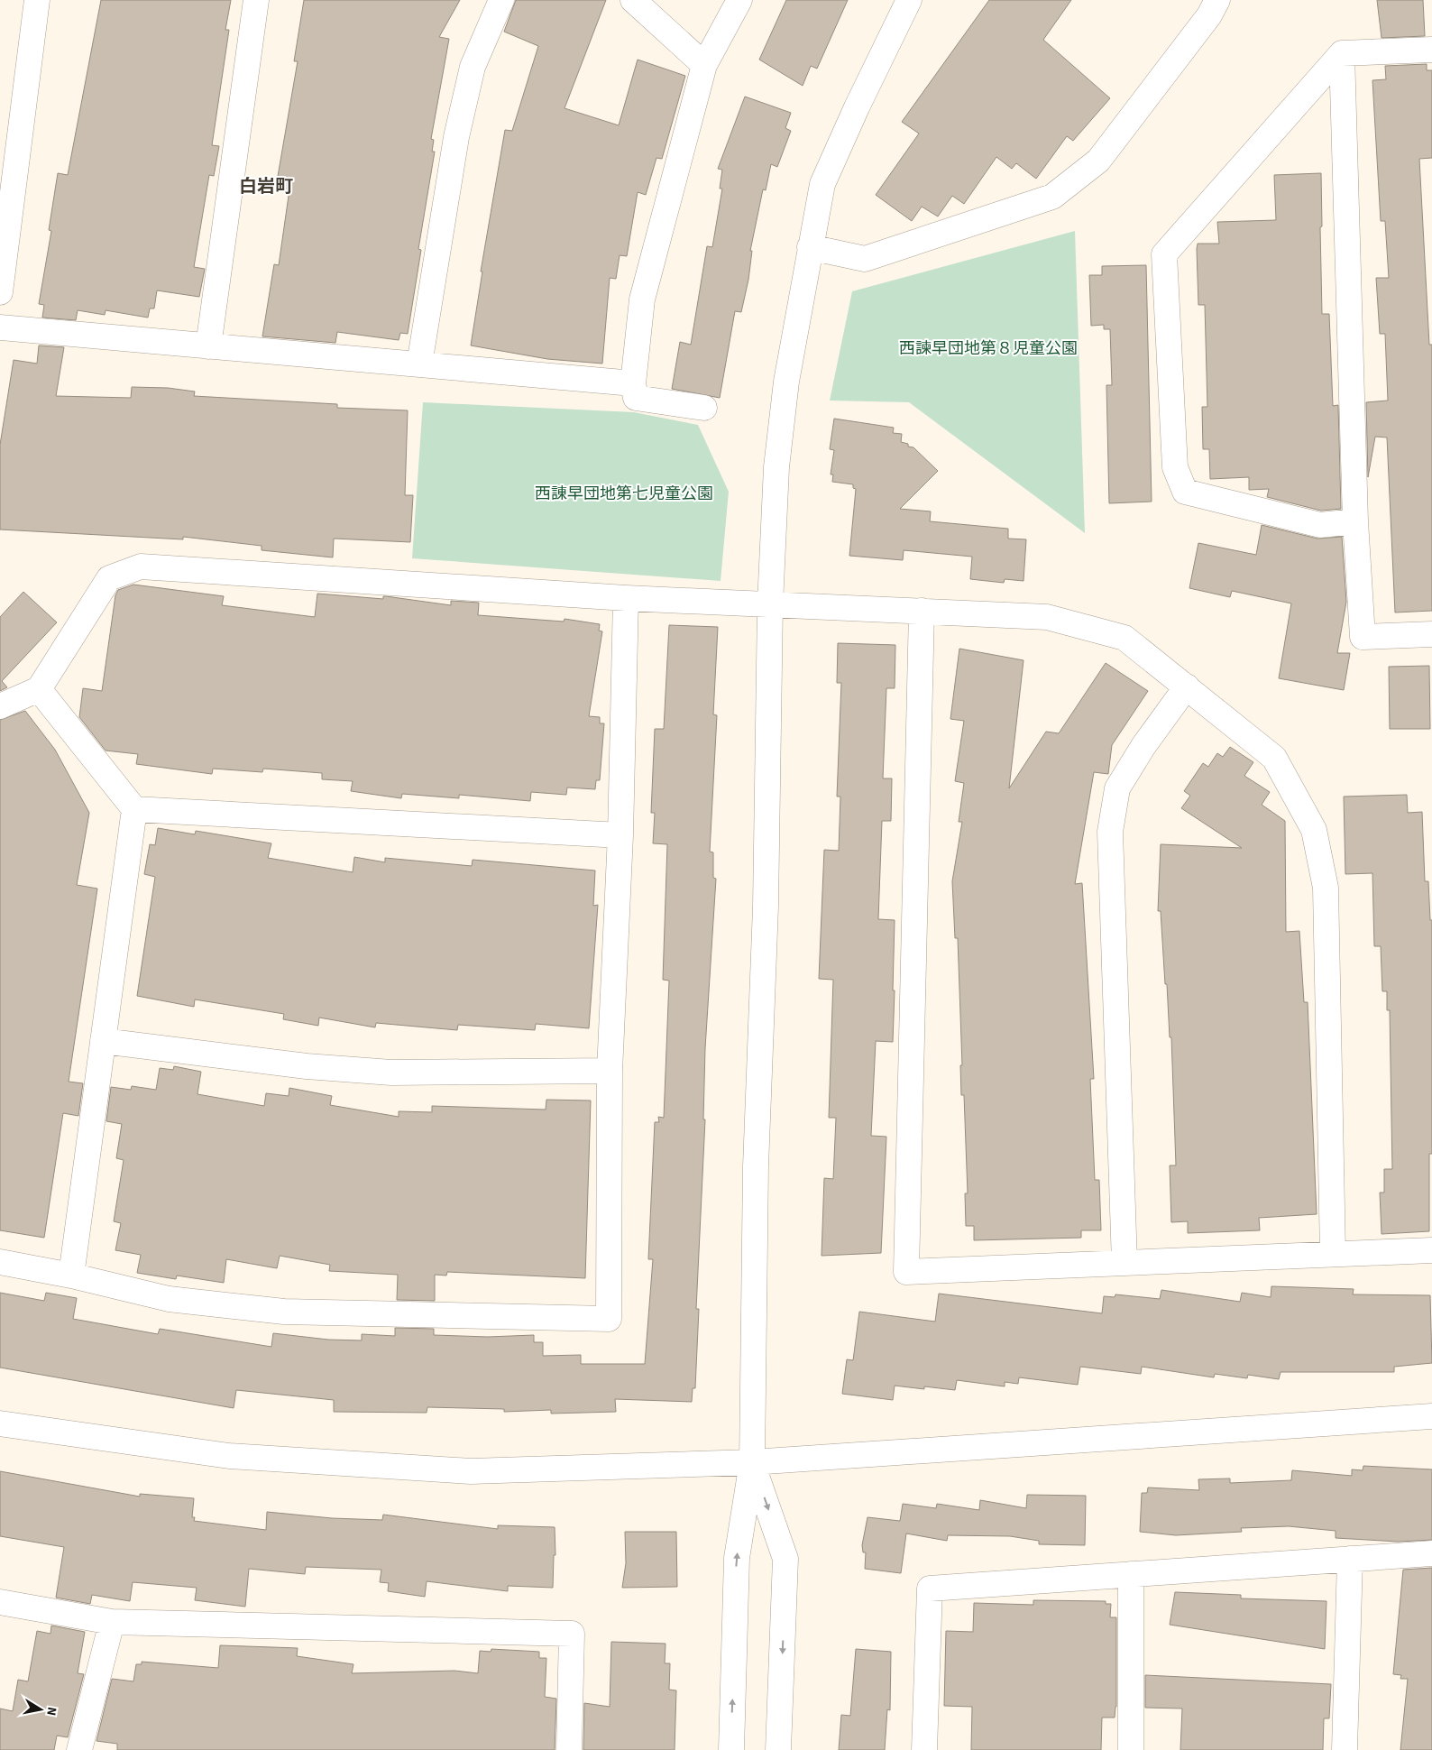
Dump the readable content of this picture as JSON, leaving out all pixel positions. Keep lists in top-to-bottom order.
{
  "districts": ["白岩町"],
  "parks": ["西諫早団地第８児童公園", "西諌早団地第七児童公園"],
  "north": "right"
}
